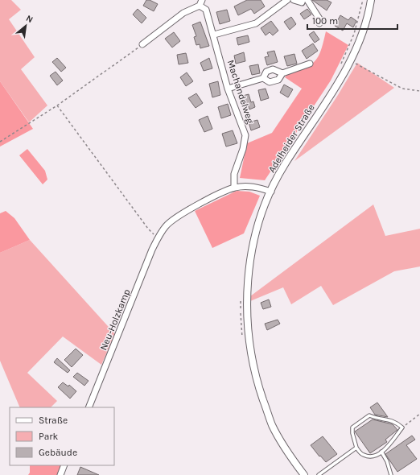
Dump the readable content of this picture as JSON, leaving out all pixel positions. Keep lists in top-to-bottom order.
{
  "streets": {
    "street": ["Machandelweg", "Adelheider Straße", "Neu-Holzkamp"]
  },
  "crossings": [
    ["Machandelweg", "Neu-Holzkamp"],
    ["Adelheider Straße", "Neu-Holzkamp"]
  ],
  "legend": ["Straße", "Park", "Gebäude"],
  "scale_bar": "100 m",
  "north": "top right"
}
